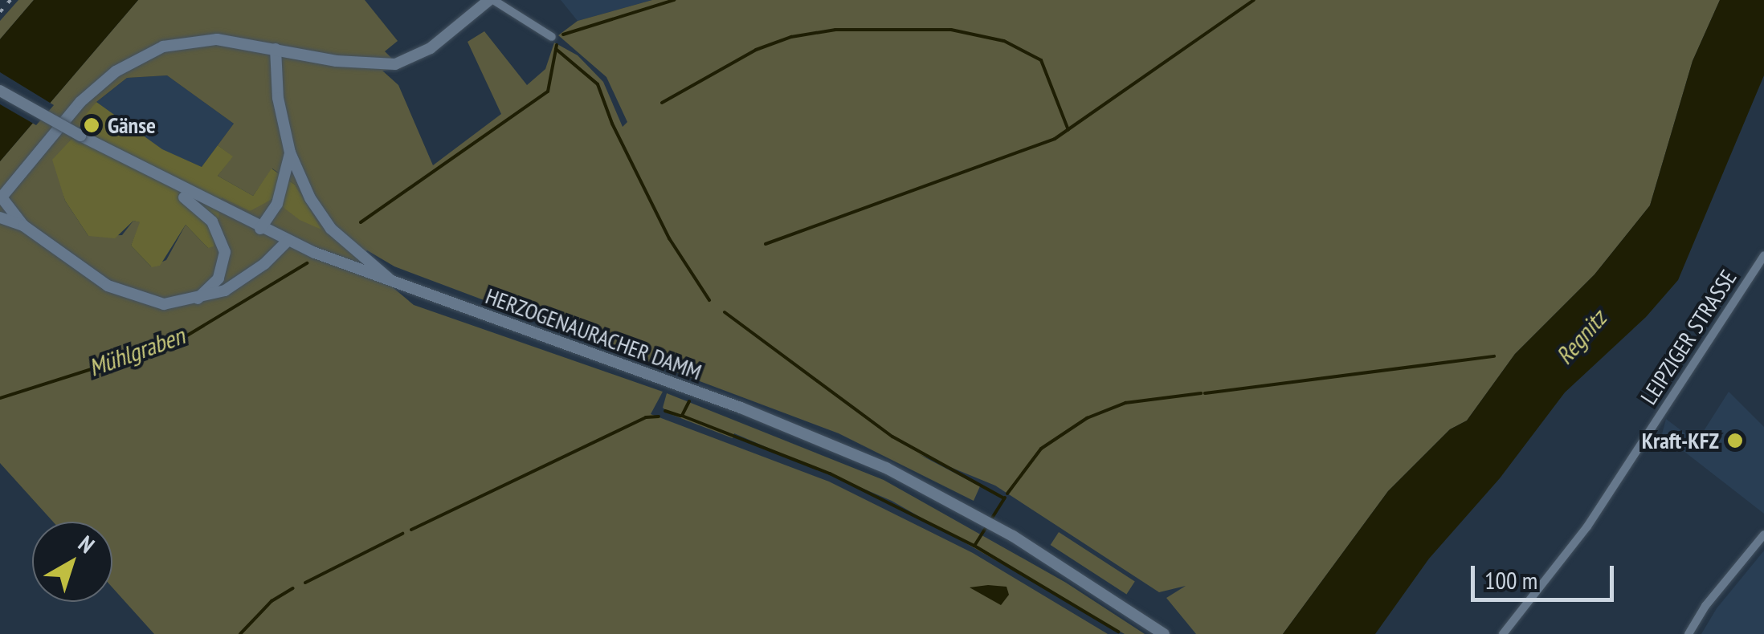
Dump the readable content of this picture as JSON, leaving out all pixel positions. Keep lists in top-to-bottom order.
{
  "streets": {
    "main road": ["HERZOGENAURACHER DAMM"],
    "street": ["LEIPZIGER STRASSE"]
  },
  "water": ["Regnitz", "Mühlgraben"],
  "places": ["Gänse", "Kraft-KFZ"],
  "scale_bar": "100 m",
  "north": "top right"
}
